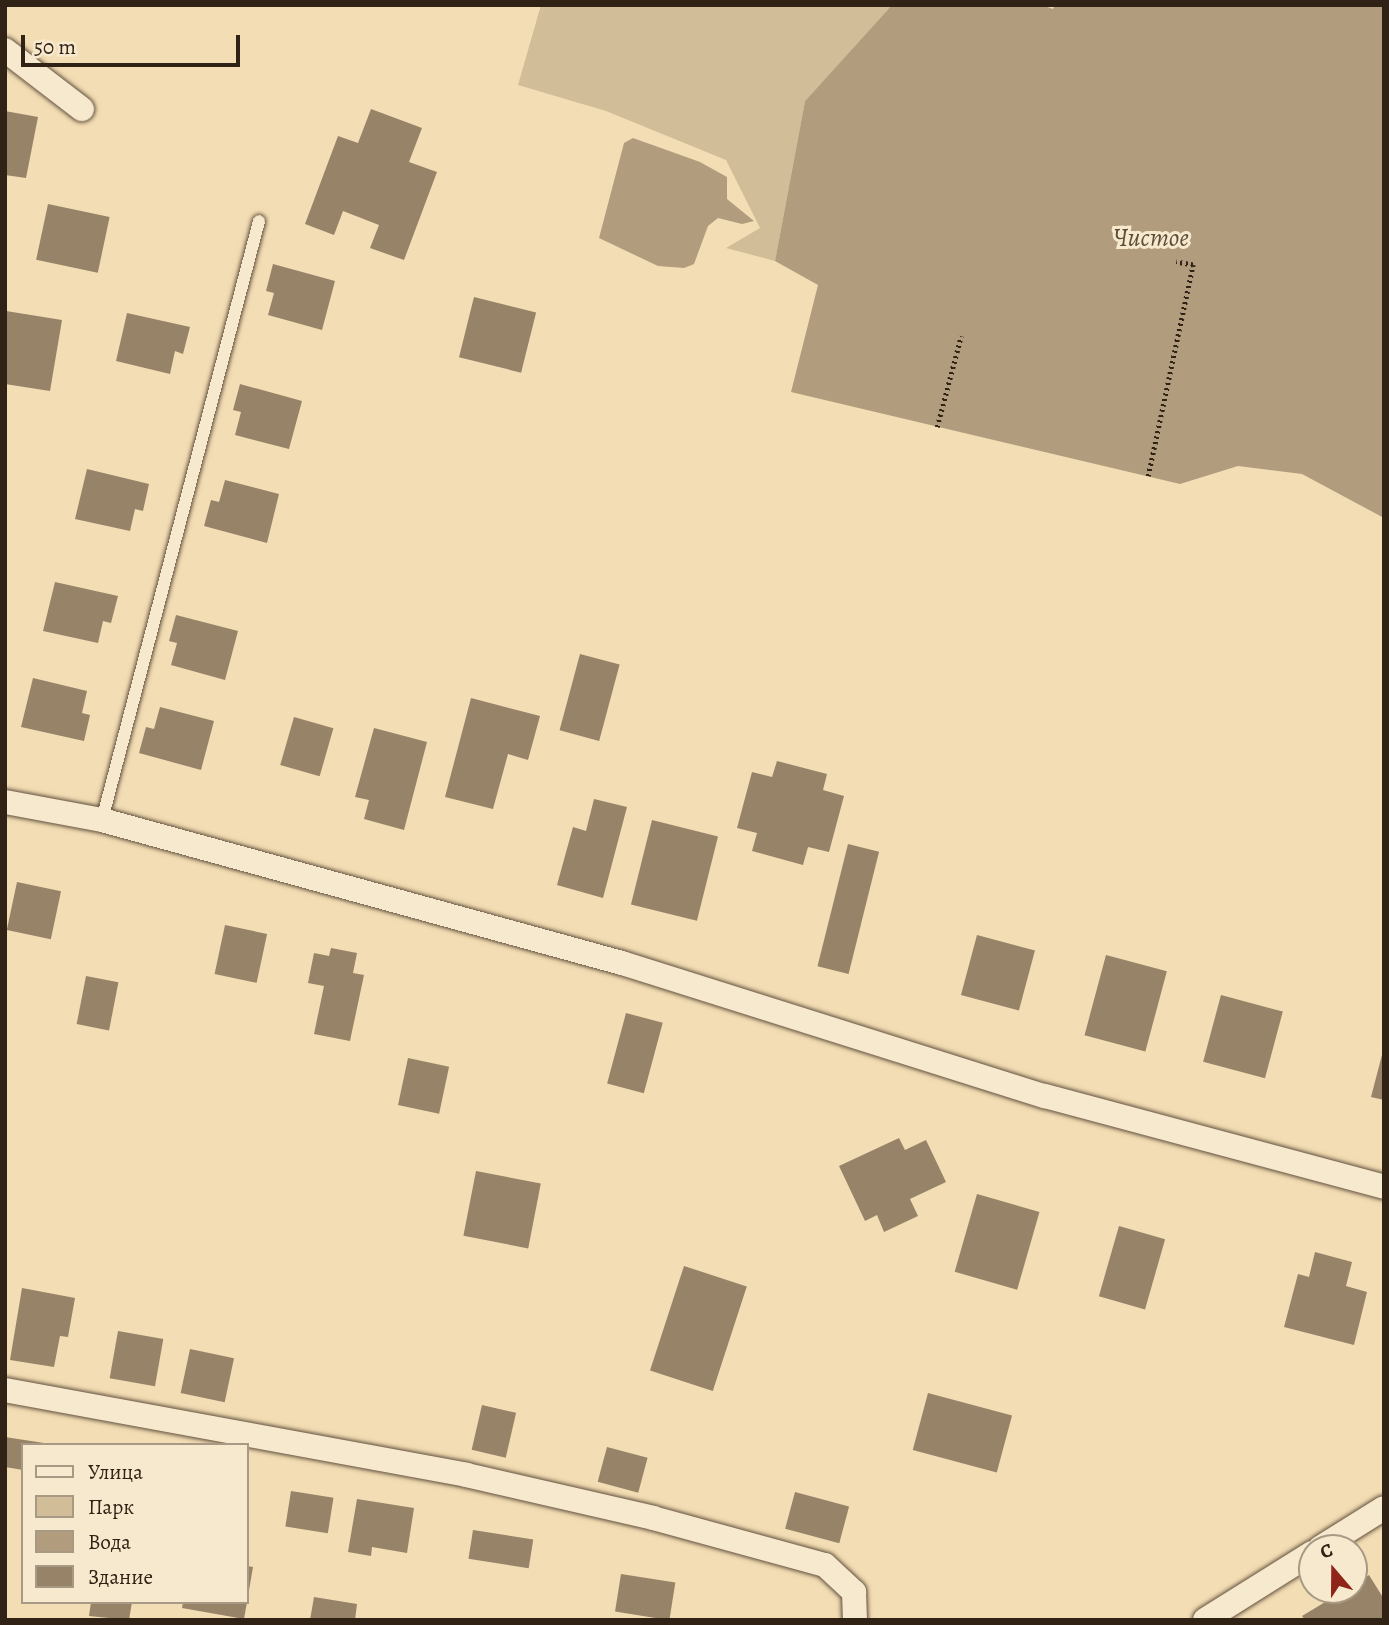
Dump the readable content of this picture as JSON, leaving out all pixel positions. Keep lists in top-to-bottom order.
{
  "water": ["Чистое"],
  "legend": [
    "Улица",
    "Парк",
    "Вода",
    "Здание"
  ],
  "scale_bar": "50 m",
  "north": "top"
}
